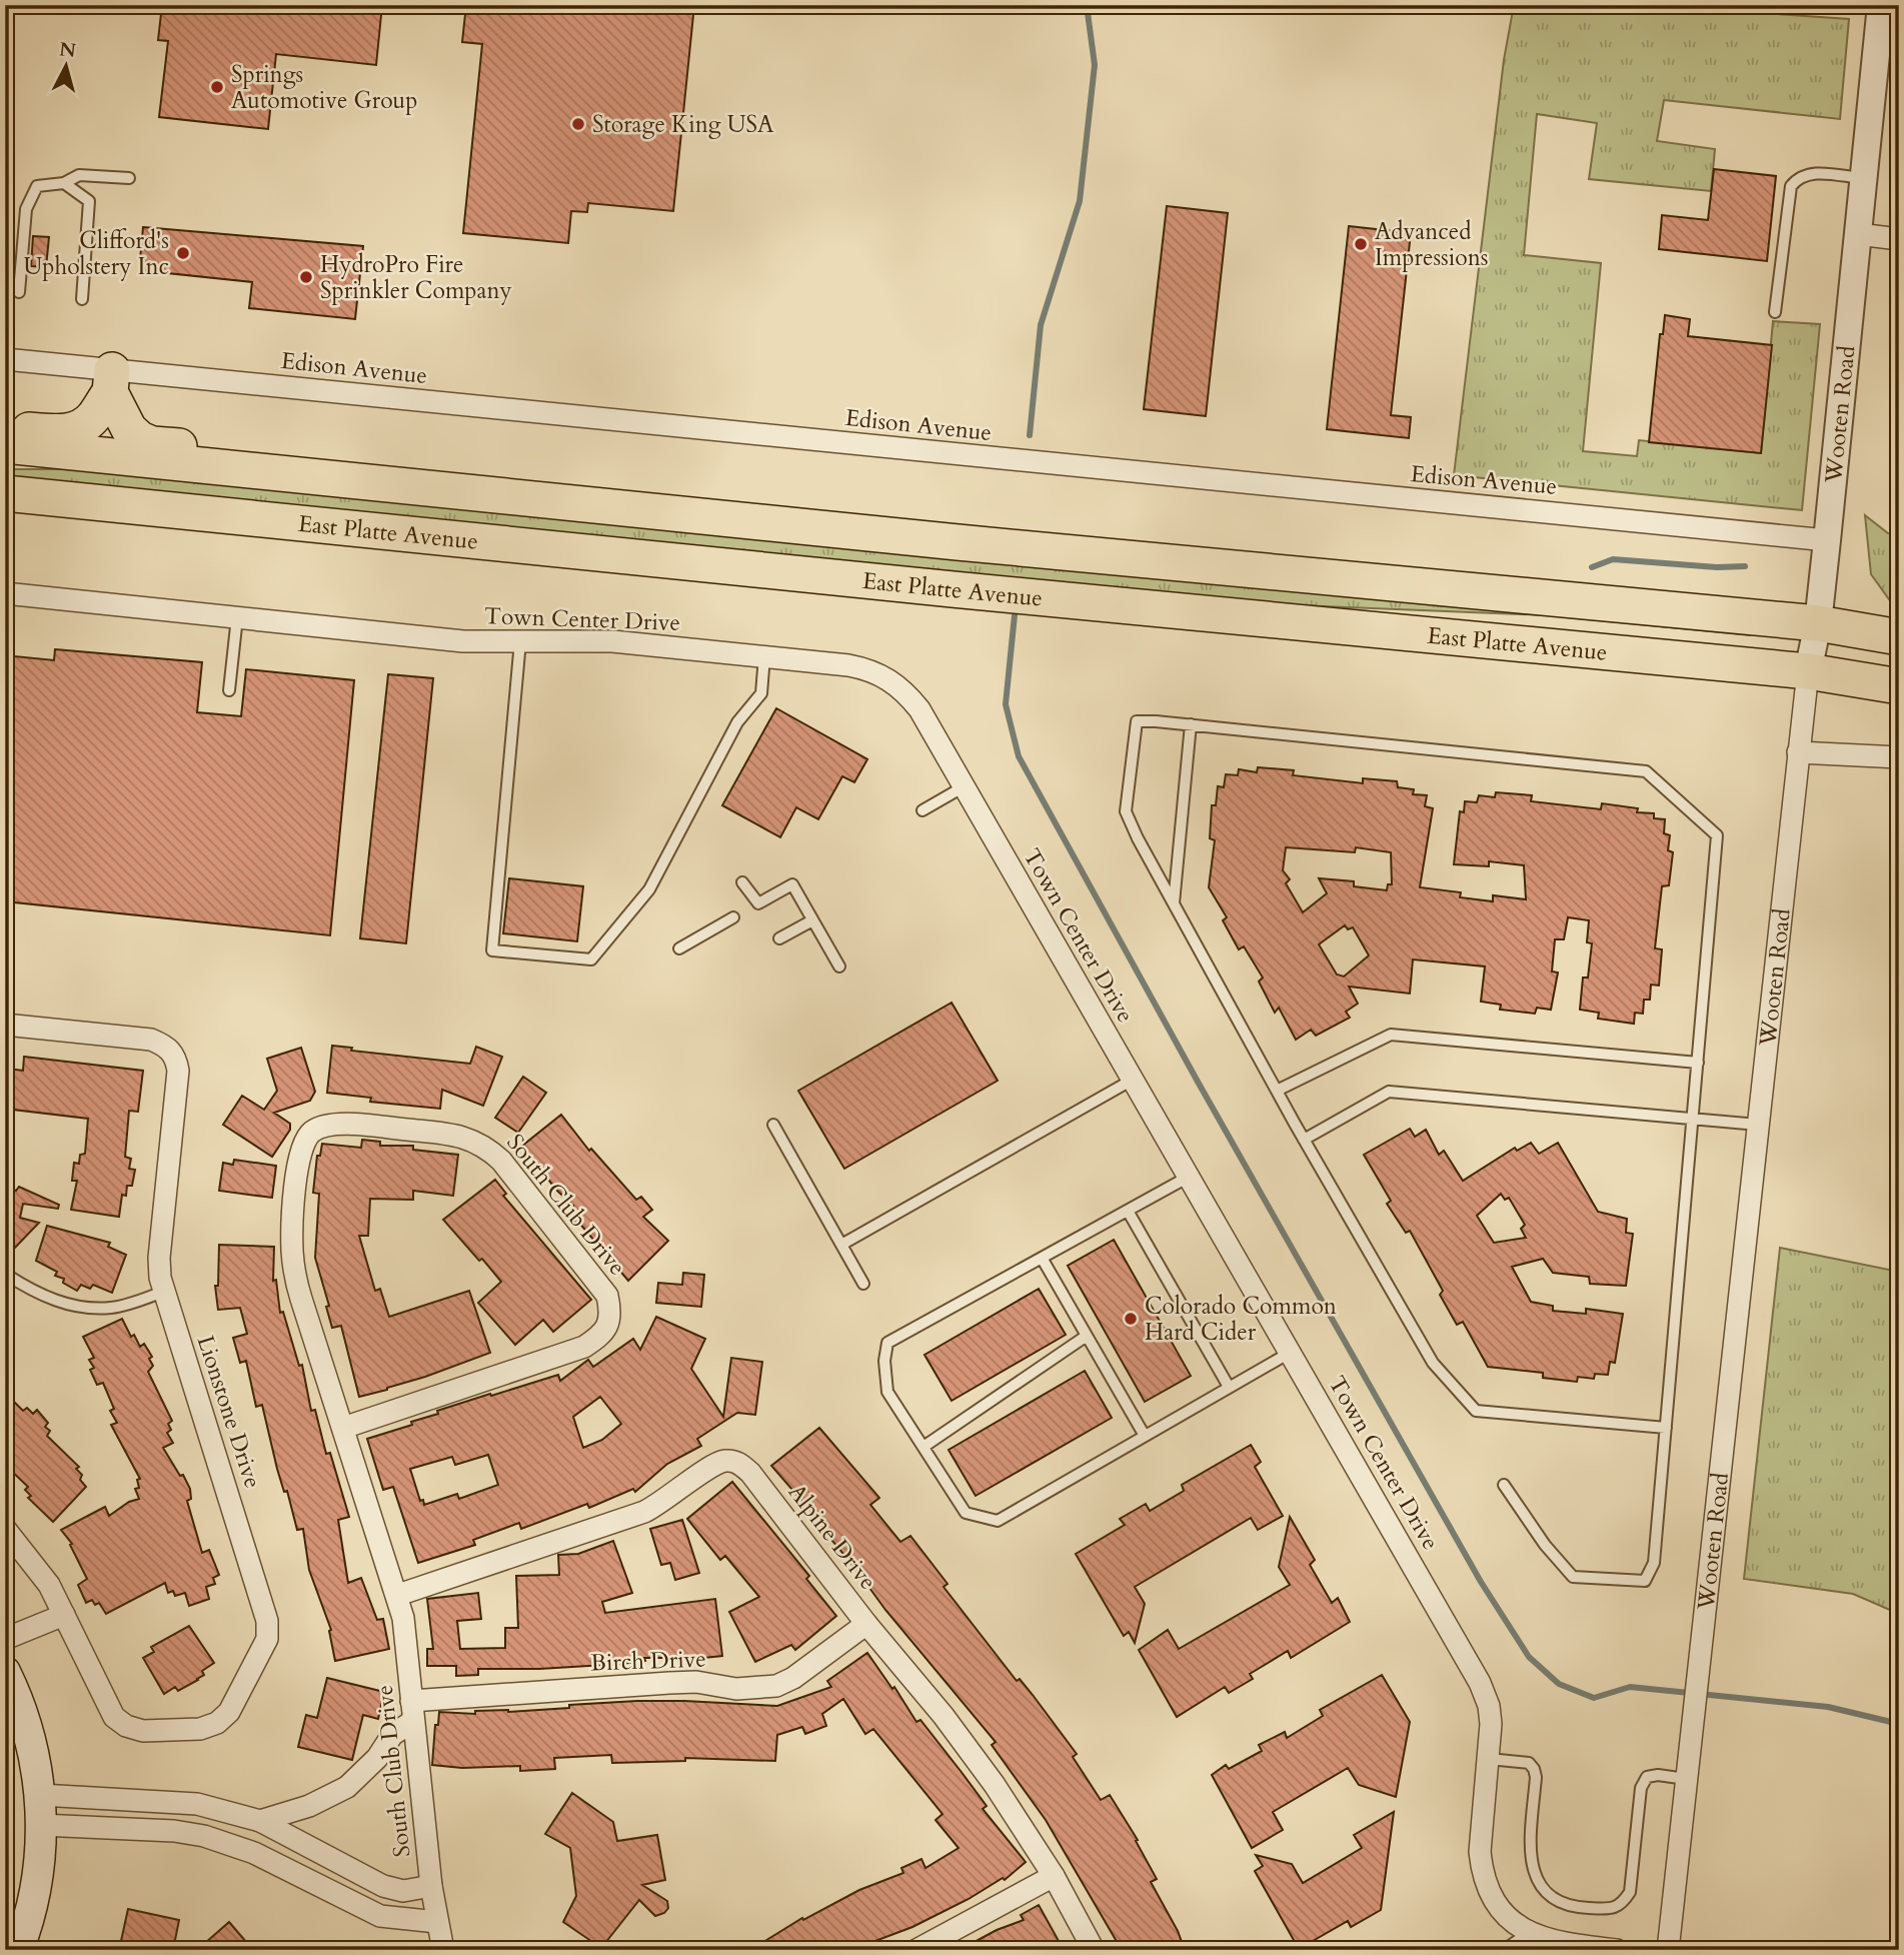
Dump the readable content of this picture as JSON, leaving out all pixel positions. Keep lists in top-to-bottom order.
{
  "streets": {
    "highway": ["East Platte Avenue"],
    "street": [
      "Edison Avenue",
      "Wooten Road",
      "Town Center Drive",
      "South Club Drive",
      "Lionstone Drive",
      "Alpine Drive",
      "Birch Drive"
    ]
  },
  "crossings": [
    ["Edison Avenue", "Wooten Road"],
    ["Wooten Road", "East Platte Avenue"],
    ["South Club Drive", "Alpine Drive"],
    ["South Club Drive", "Birch Drive"],
    ["Alpine Drive", "Birch Drive"]
  ],
  "places": [
    "Springs Automotive Group",
    "Storage King USA",
    "Advanced Impressions",
    "Clifford's Upholstery Inc",
    "HydroPro Fire Sprinkler Company",
    "Colorado Common Hard Cider"
  ],
  "north": "top"
}
